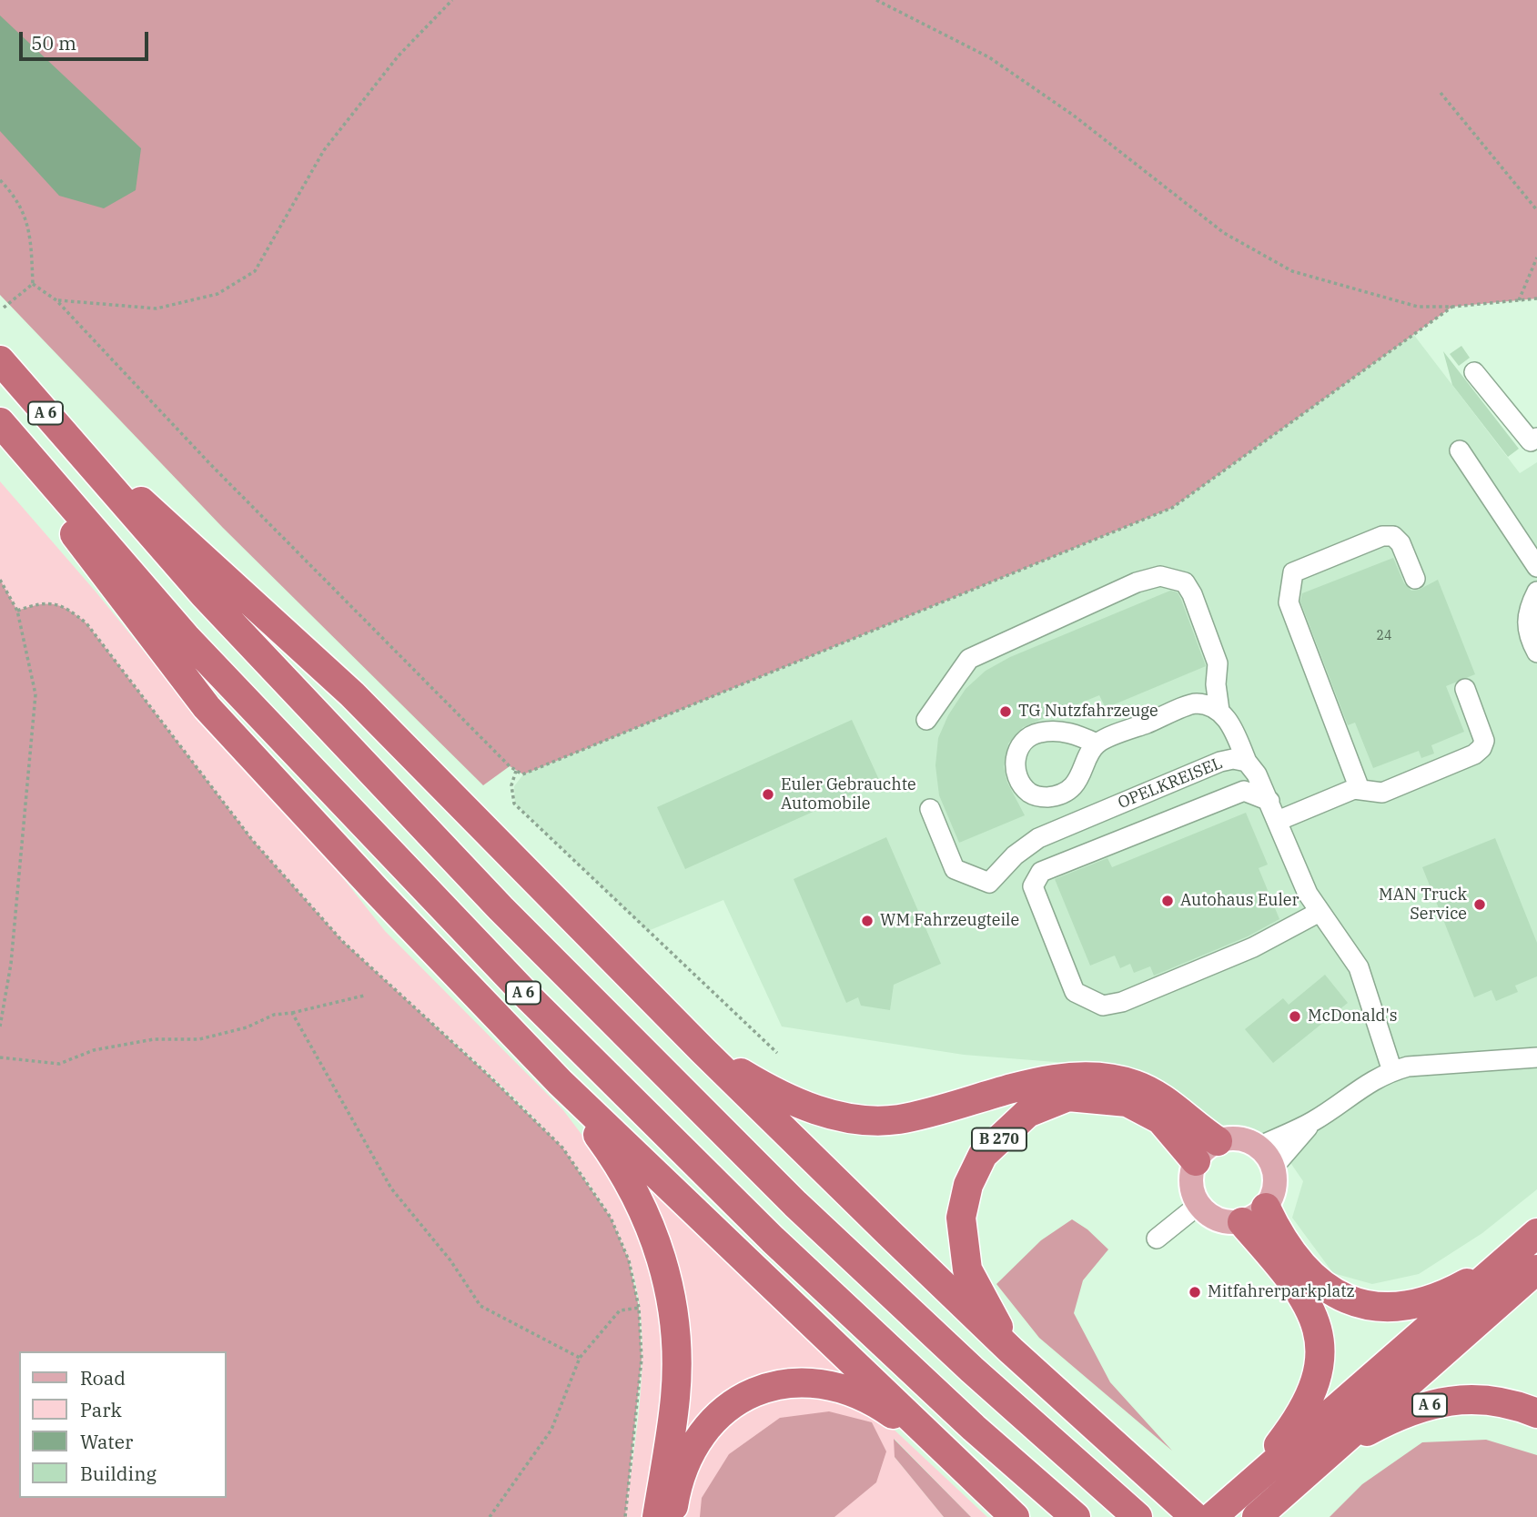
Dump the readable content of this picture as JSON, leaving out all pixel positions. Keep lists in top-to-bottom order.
{
  "streets": {
    "highway": ["A 6", "B 270"],
    "street": ["OPELKREISEL"]
  },
  "crossings": [
    ["A 6", "B 270"]
  ],
  "places": [
    "TG Nutzfahrzeuge",
    "Euler Gebrauchte Automobile",
    "Autohaus Euler",
    "MAN Truck Service",
    "WM Fahrzeugteile",
    "McDonald's",
    "Mitfahrerparkplatz"
  ],
  "house_numbers": ["24"],
  "legend": [
    "Road",
    "Park",
    "Water",
    "Building"
  ],
  "scale_bar": "50 m"
}
